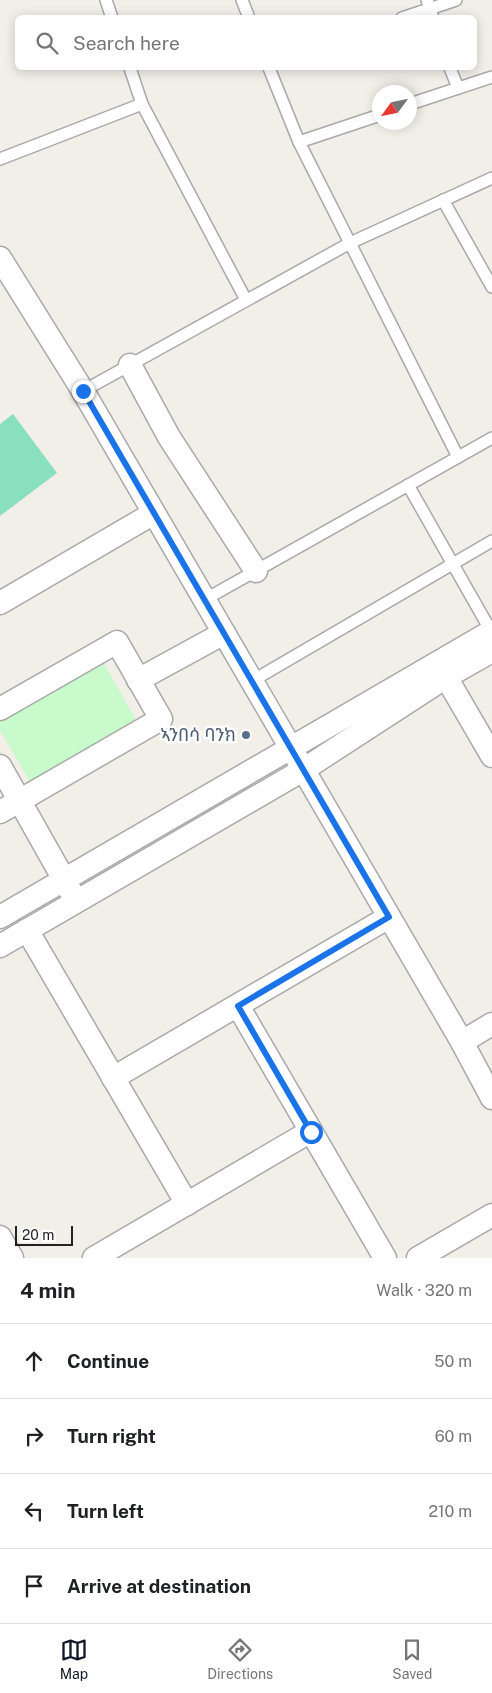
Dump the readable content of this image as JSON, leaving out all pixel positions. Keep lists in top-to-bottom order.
{
  "places": ["ኣንበሳ ባንክ"],
  "scale_bar": "20 m",
  "north": "bottom left",
  "page": {
    "search": "Search here",
    "scale": "20 m",
    "heading": ["4 min", "Walk · 320 m"],
    "list": [
      ["Continue", "50 m"],
      ["Turn right", "60 m"],
      ["Turn left", "210 m"],
      "Arrive at destination"
    ],
    "nav": ["Map", "Directions", "Saved"]
  }
}
